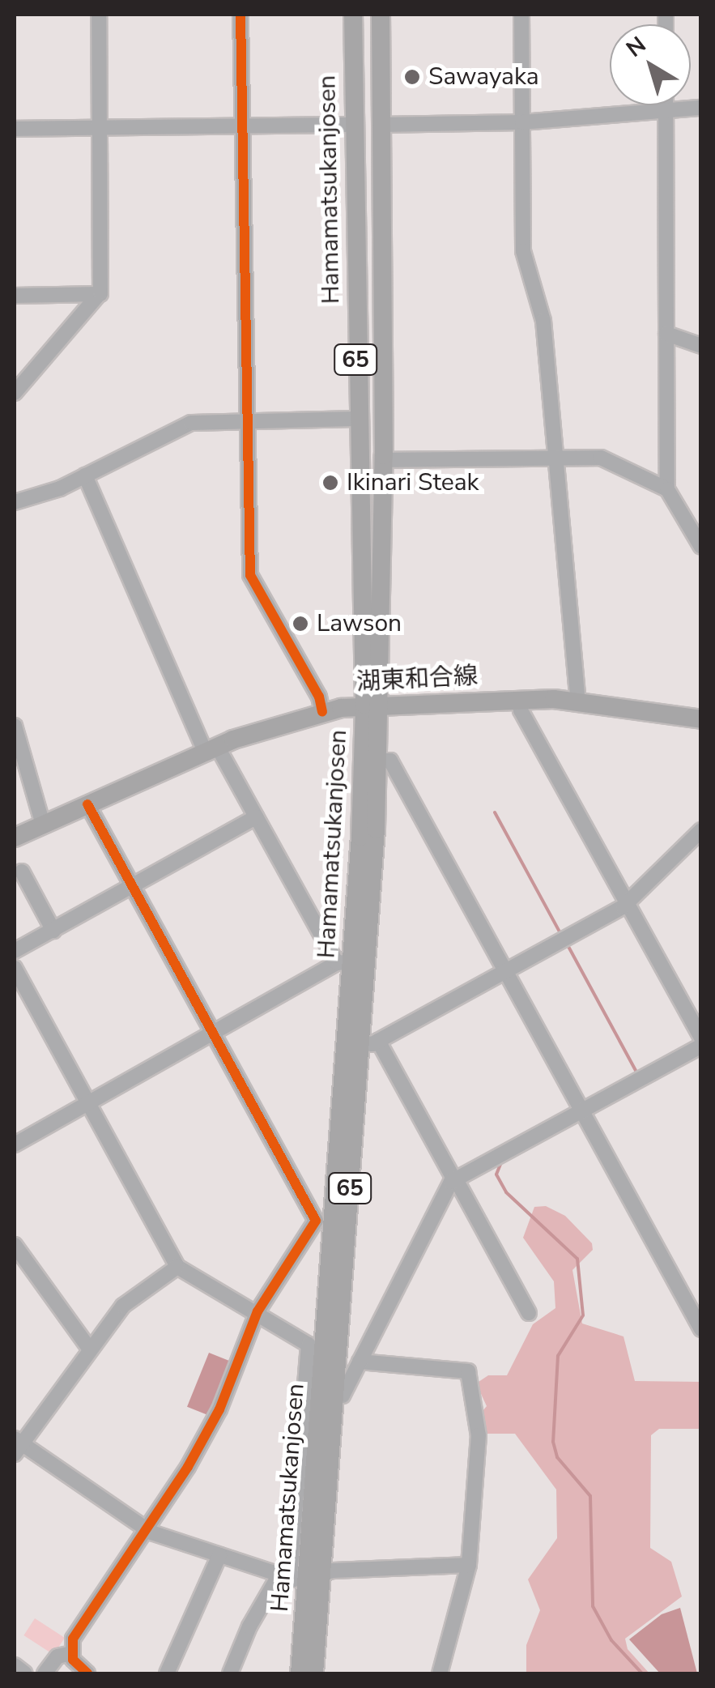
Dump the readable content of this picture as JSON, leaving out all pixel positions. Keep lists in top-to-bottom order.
{
  "streets": {
    "main road": ["Hamamatsukanjosen", "65", "湖東和合線"]
  },
  "crossings": [
    ["Hamamatsukanjosen", "湖東和合線"]
  ],
  "places": ["Sawayaka", "Ikinari Steak", "Lawson"],
  "north": "top left"
}
